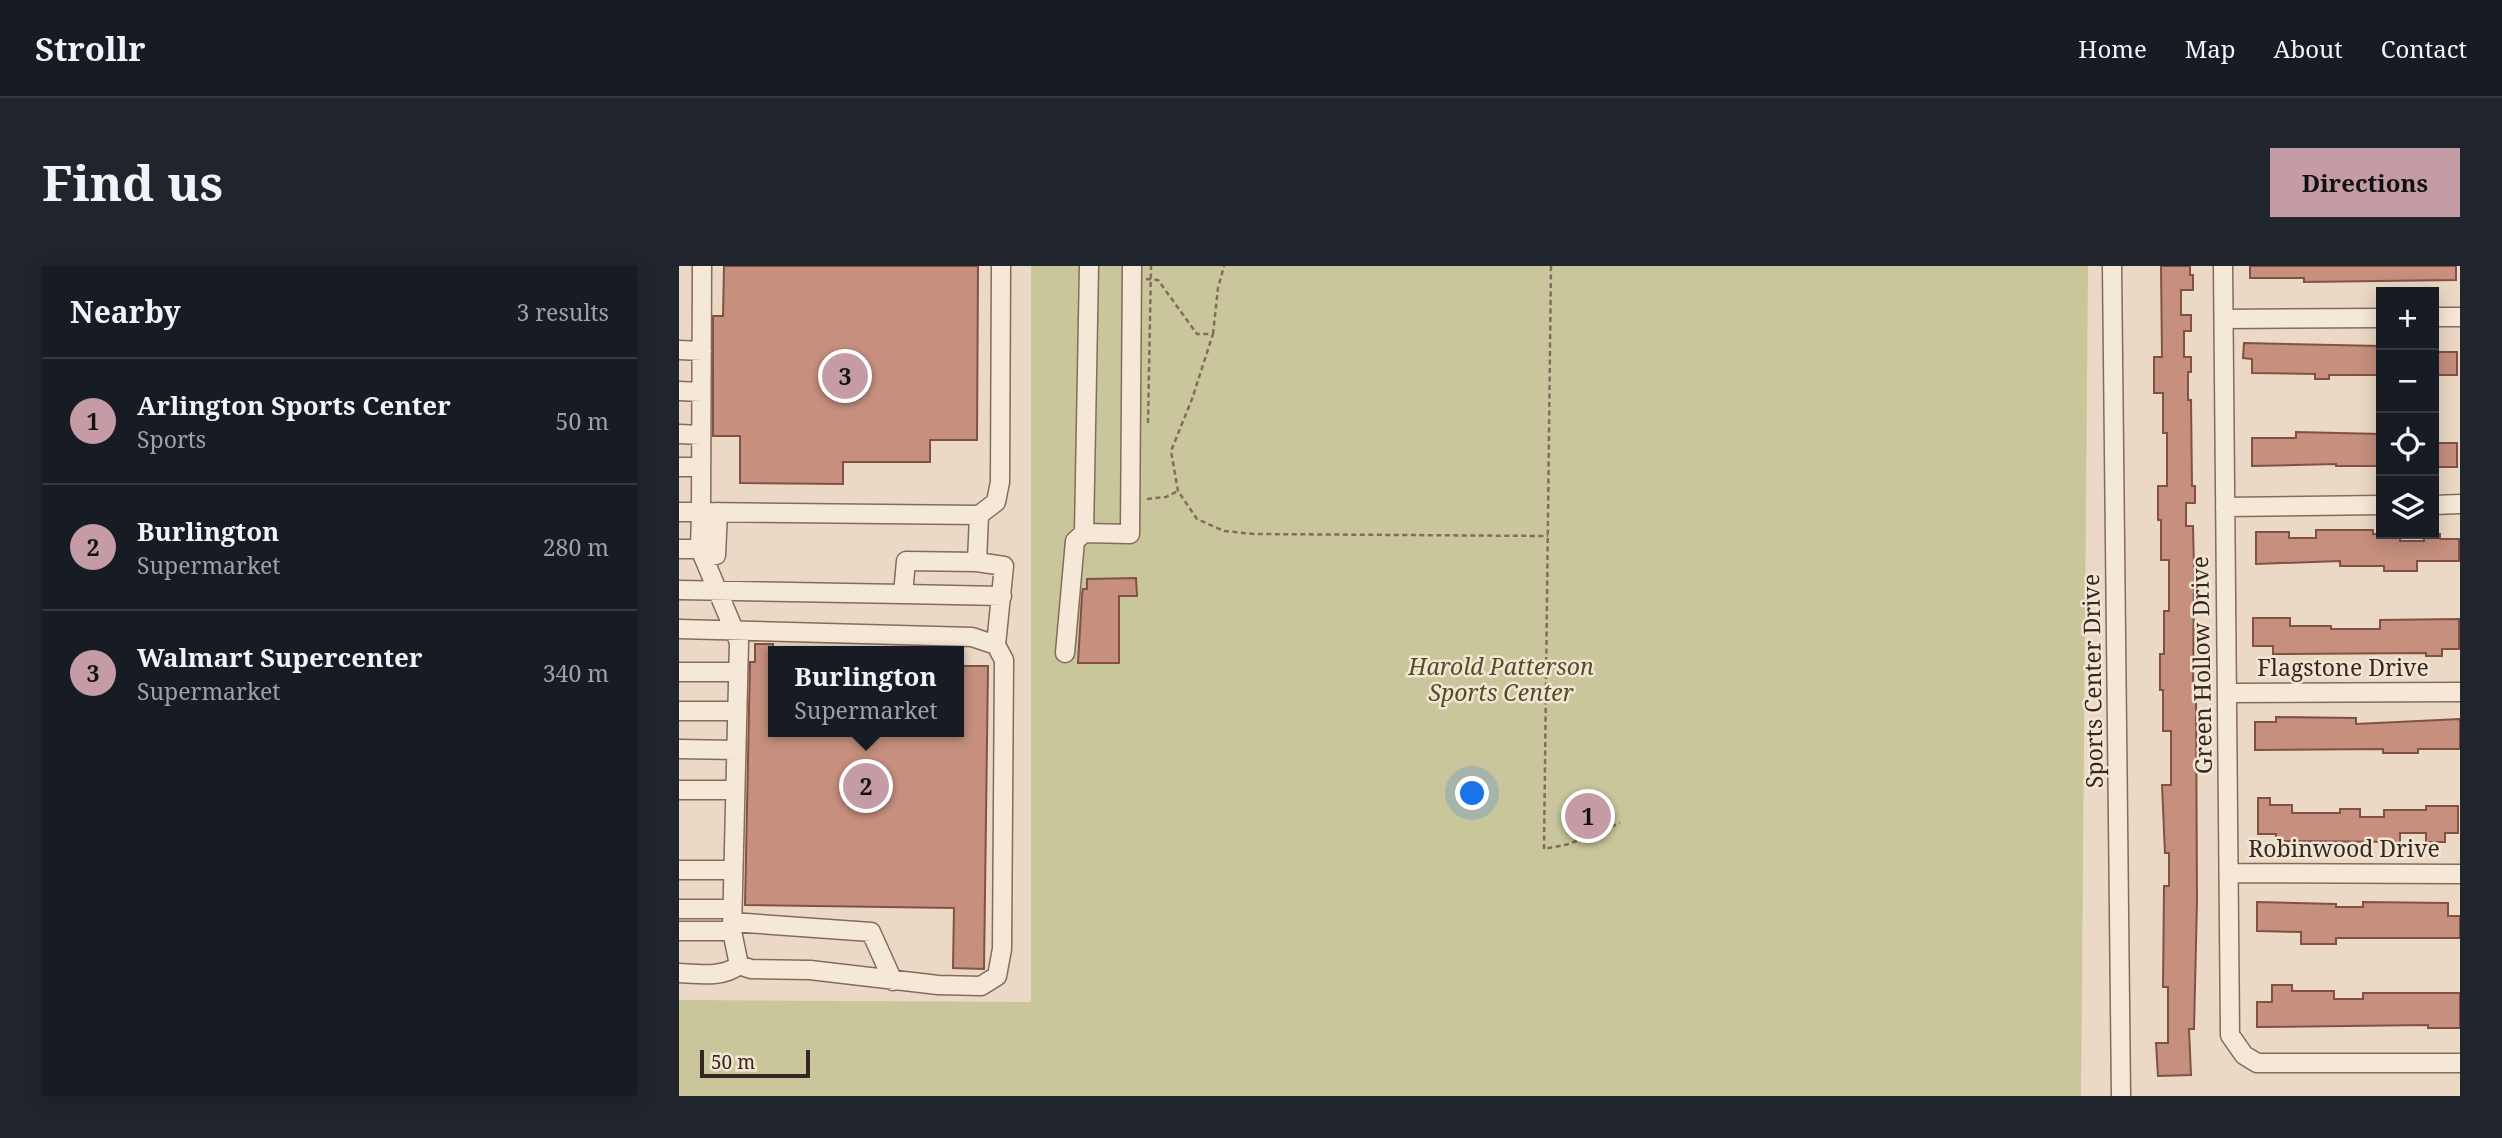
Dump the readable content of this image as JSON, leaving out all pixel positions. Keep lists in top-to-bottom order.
{
  "streets": {
    "street": [
      "Green Hollow Drive",
      "Flagstone Drive",
      "Sports Center Drive",
      "Robinwood Drive"
    ]
  },
  "crossings": [
    ["Green Hollow Drive", "Flagstone Drive"],
    ["Green Hollow Drive", "Robinwood Drive"]
  ],
  "parks": ["Harold Patterson Sports Center"],
  "scale_bar": "50 m",
  "page": {
    "header": "Strollr",
    "nav": [
      "Home",
      "Map",
      "About",
      "Contact"
    ],
    "buttons": "Directions",
    "title": "Find us",
    "heading": ["Nearby", "3 results"],
    "map_buttons": ["+", "−"],
    "pins": ["3", "2", "1"],
    "list": [
      {
        "mark": "1",
        "name": "Arlington Sports Center",
        "note": "Sports",
        "value": "50 m"
      },
      {
        "mark": "2",
        "name": "Burlington",
        "note": "Supermarket",
        "value": "280 m"
      },
      {
        "mark": "3",
        "name": "Walmart Supercenter",
        "note": "Supermarket",
        "value": "340 m"
      }
    ],
    "popup": ["Burlington", "Supermarket"],
    "scale": "50 m"
  }
}
